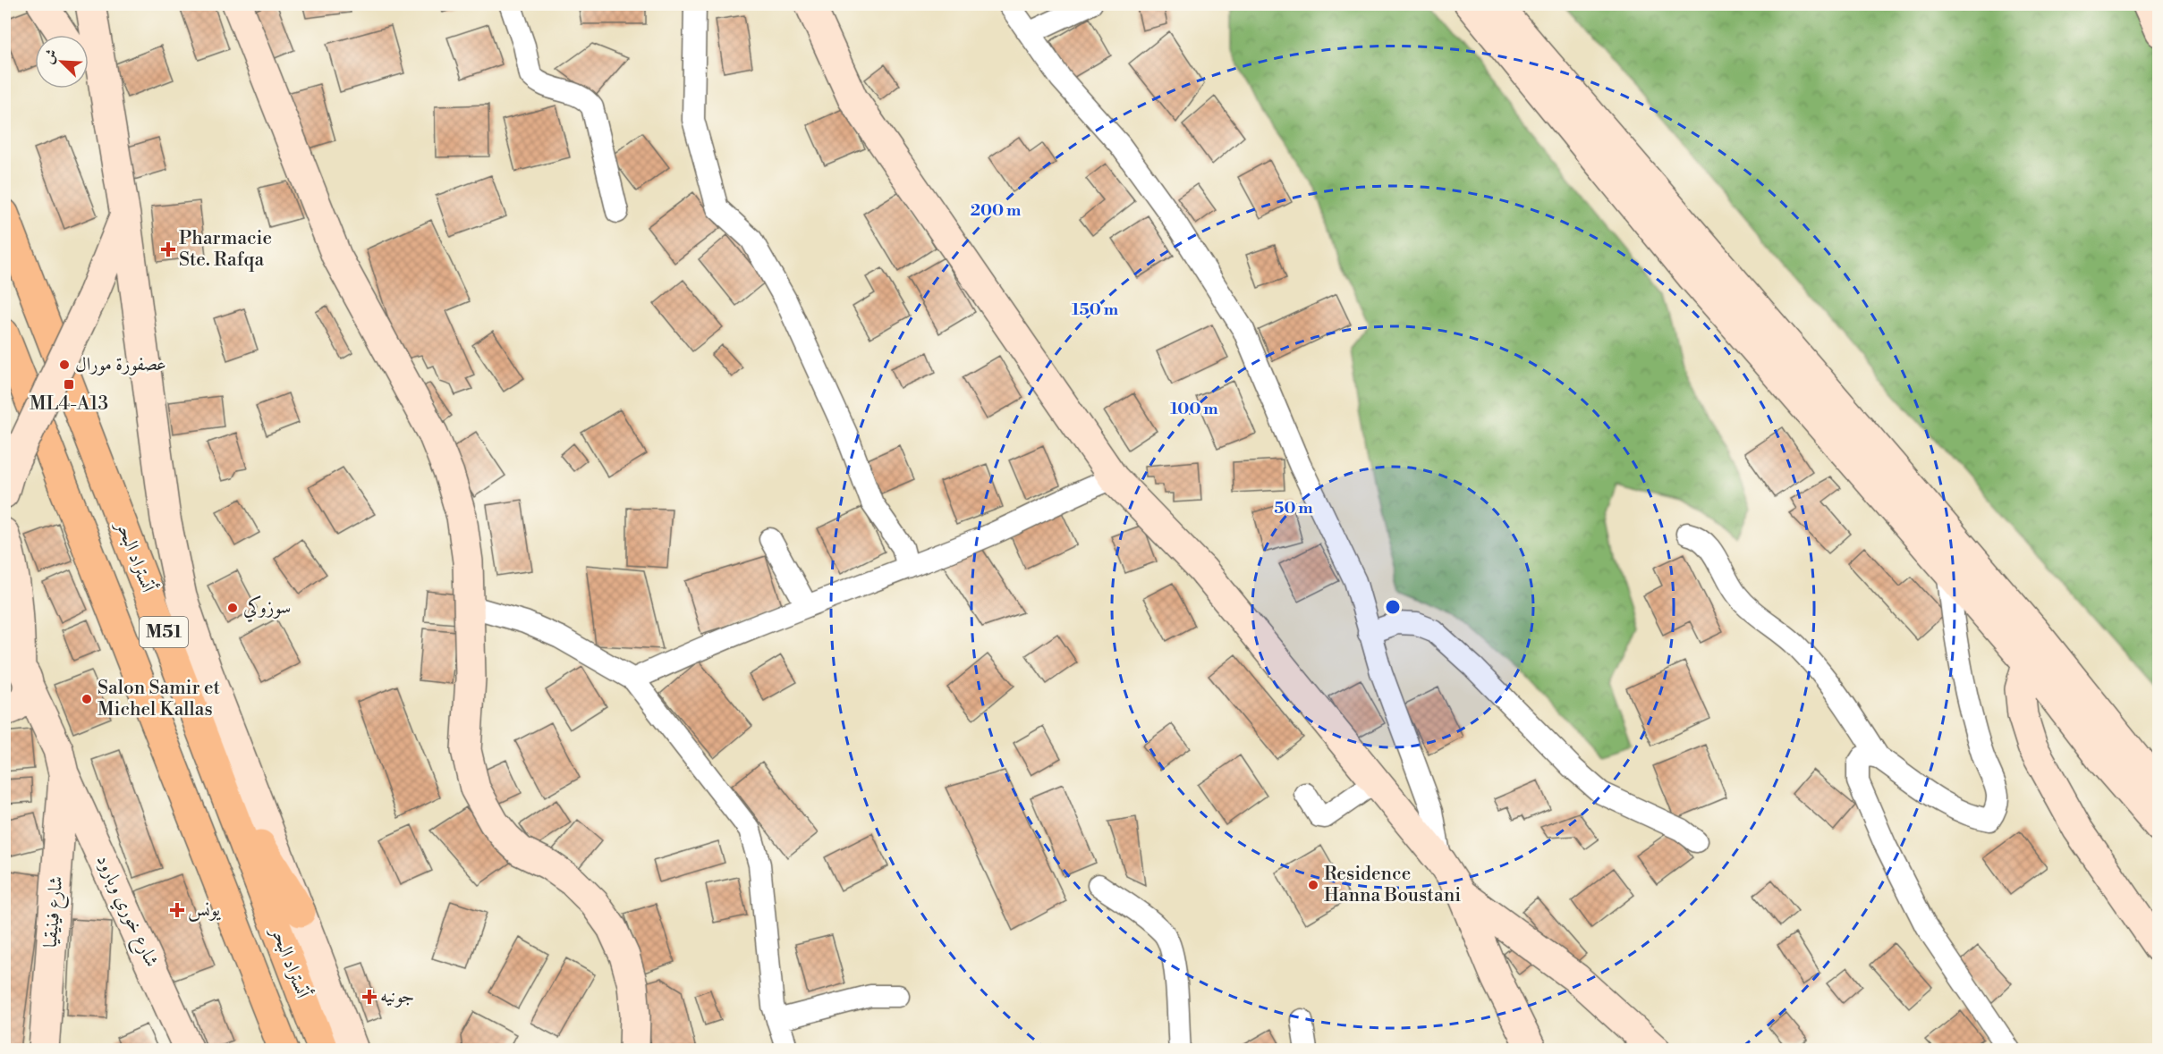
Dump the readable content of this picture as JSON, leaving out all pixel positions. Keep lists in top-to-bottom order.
{
  "streets": {
    "highway": ["أتستراد البحر", "M51"],
    "street": ["شارع خوري وبارود", "شارع فينيقيا"]
  },
  "crossings": [
    ["شارع خوري وبارود", "شارع فينيقيا"]
  ],
  "places": {
    "health": ["Pharmacie Ste. Rafqa", "يونس", "جونيه"],
    "other": [
      "عصفورة مورال",
      "سوزوكي",
      "Salon Samir et Michel Kallas",
      "Residence Hanna Boustani"
    ],
    "transit": ["ML4-A13"]
  },
  "north": "top left",
  "rings": [
    "200 m",
    "150 m",
    "100 m",
    "50 m"
  ]
}
